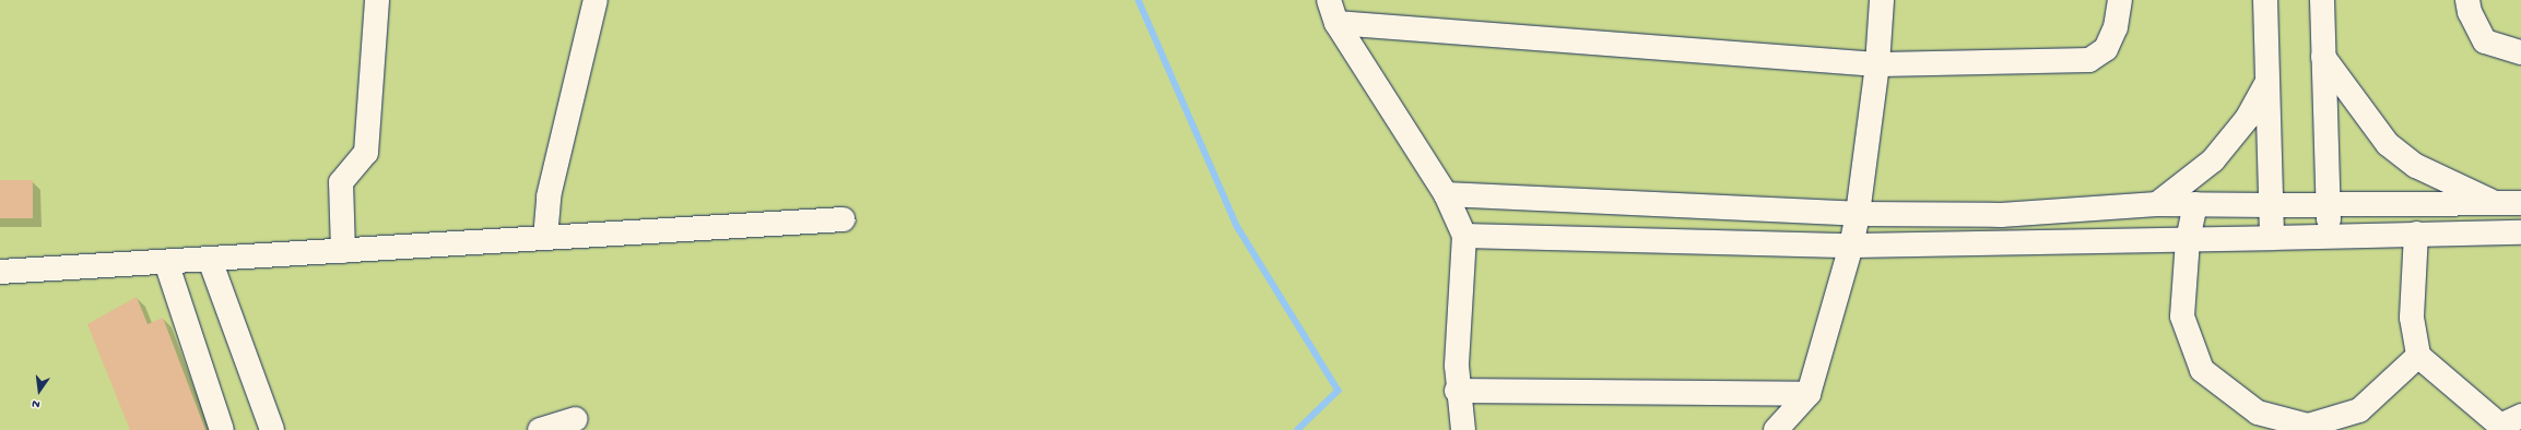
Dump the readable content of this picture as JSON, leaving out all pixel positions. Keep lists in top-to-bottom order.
{
  "north": "bottom"
}
